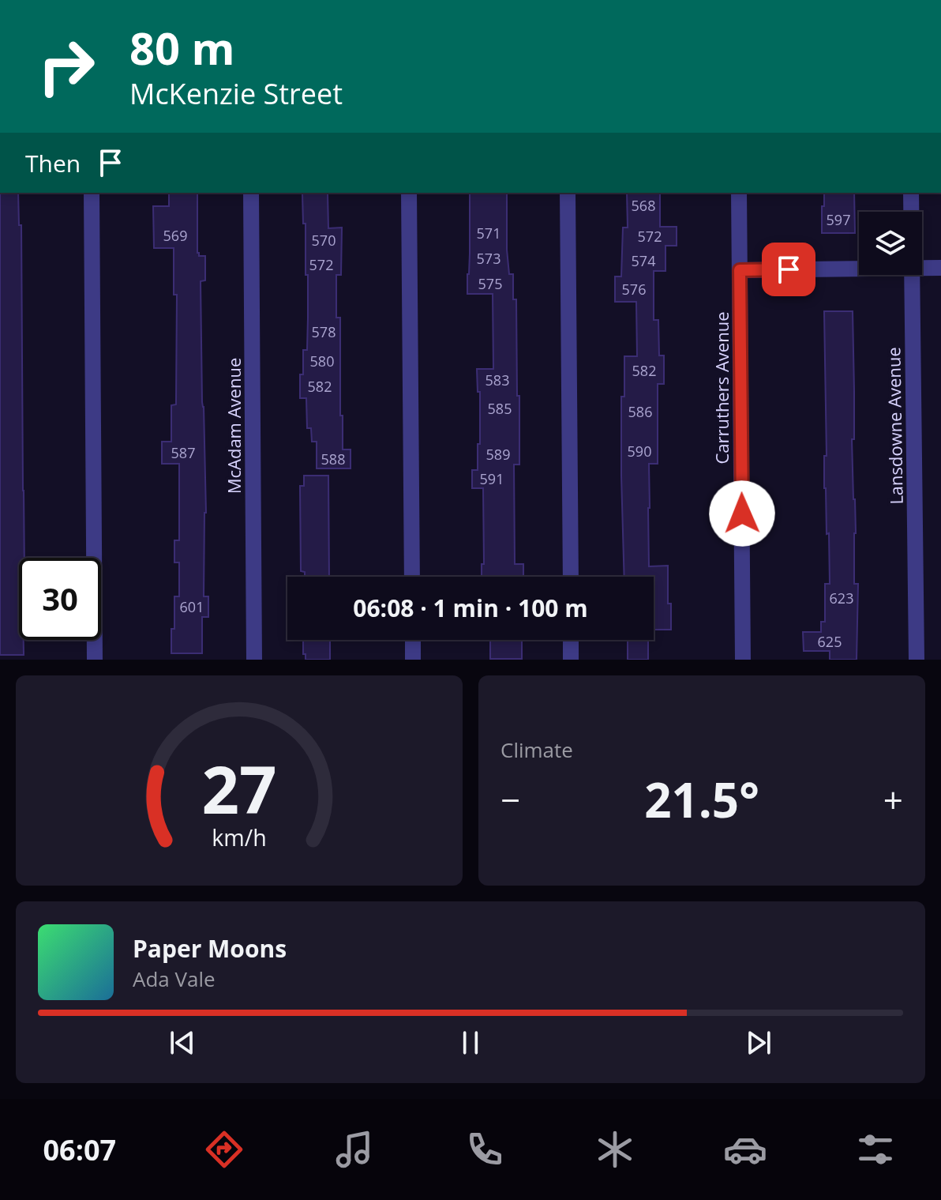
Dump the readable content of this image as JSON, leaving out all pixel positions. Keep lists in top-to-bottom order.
{
  "streets": {
    "street": ["Carruthers Avenue", "McAdam Avenue", "Lansdowne Avenue"]
  },
  "house_numbers": [
    "568",
    "597",
    "571",
    "569",
    "572",
    "570",
    "573",
    "574",
    "572",
    "575",
    "576",
    "578",
    "580",
    "582",
    "583",
    "582",
    "585",
    "586",
    "590",
    "587",
    "589",
    "588",
    "591",
    "623",
    "601",
    "625"
  ],
  "page": {
    "turn": ["80 m", "McKenzie Street"],
    "then": "Then",
    "limit": "30",
    "trip": "06:08 · 1 min · 100 m",
    "tile": "Climate",
    "heat": ["−", "21.5°", "+"],
    "song": ["Paper Moons", "Ada Vale"],
    "tabs": "06:07",
    "gauge": ["27", "km/h"]
  }
}
